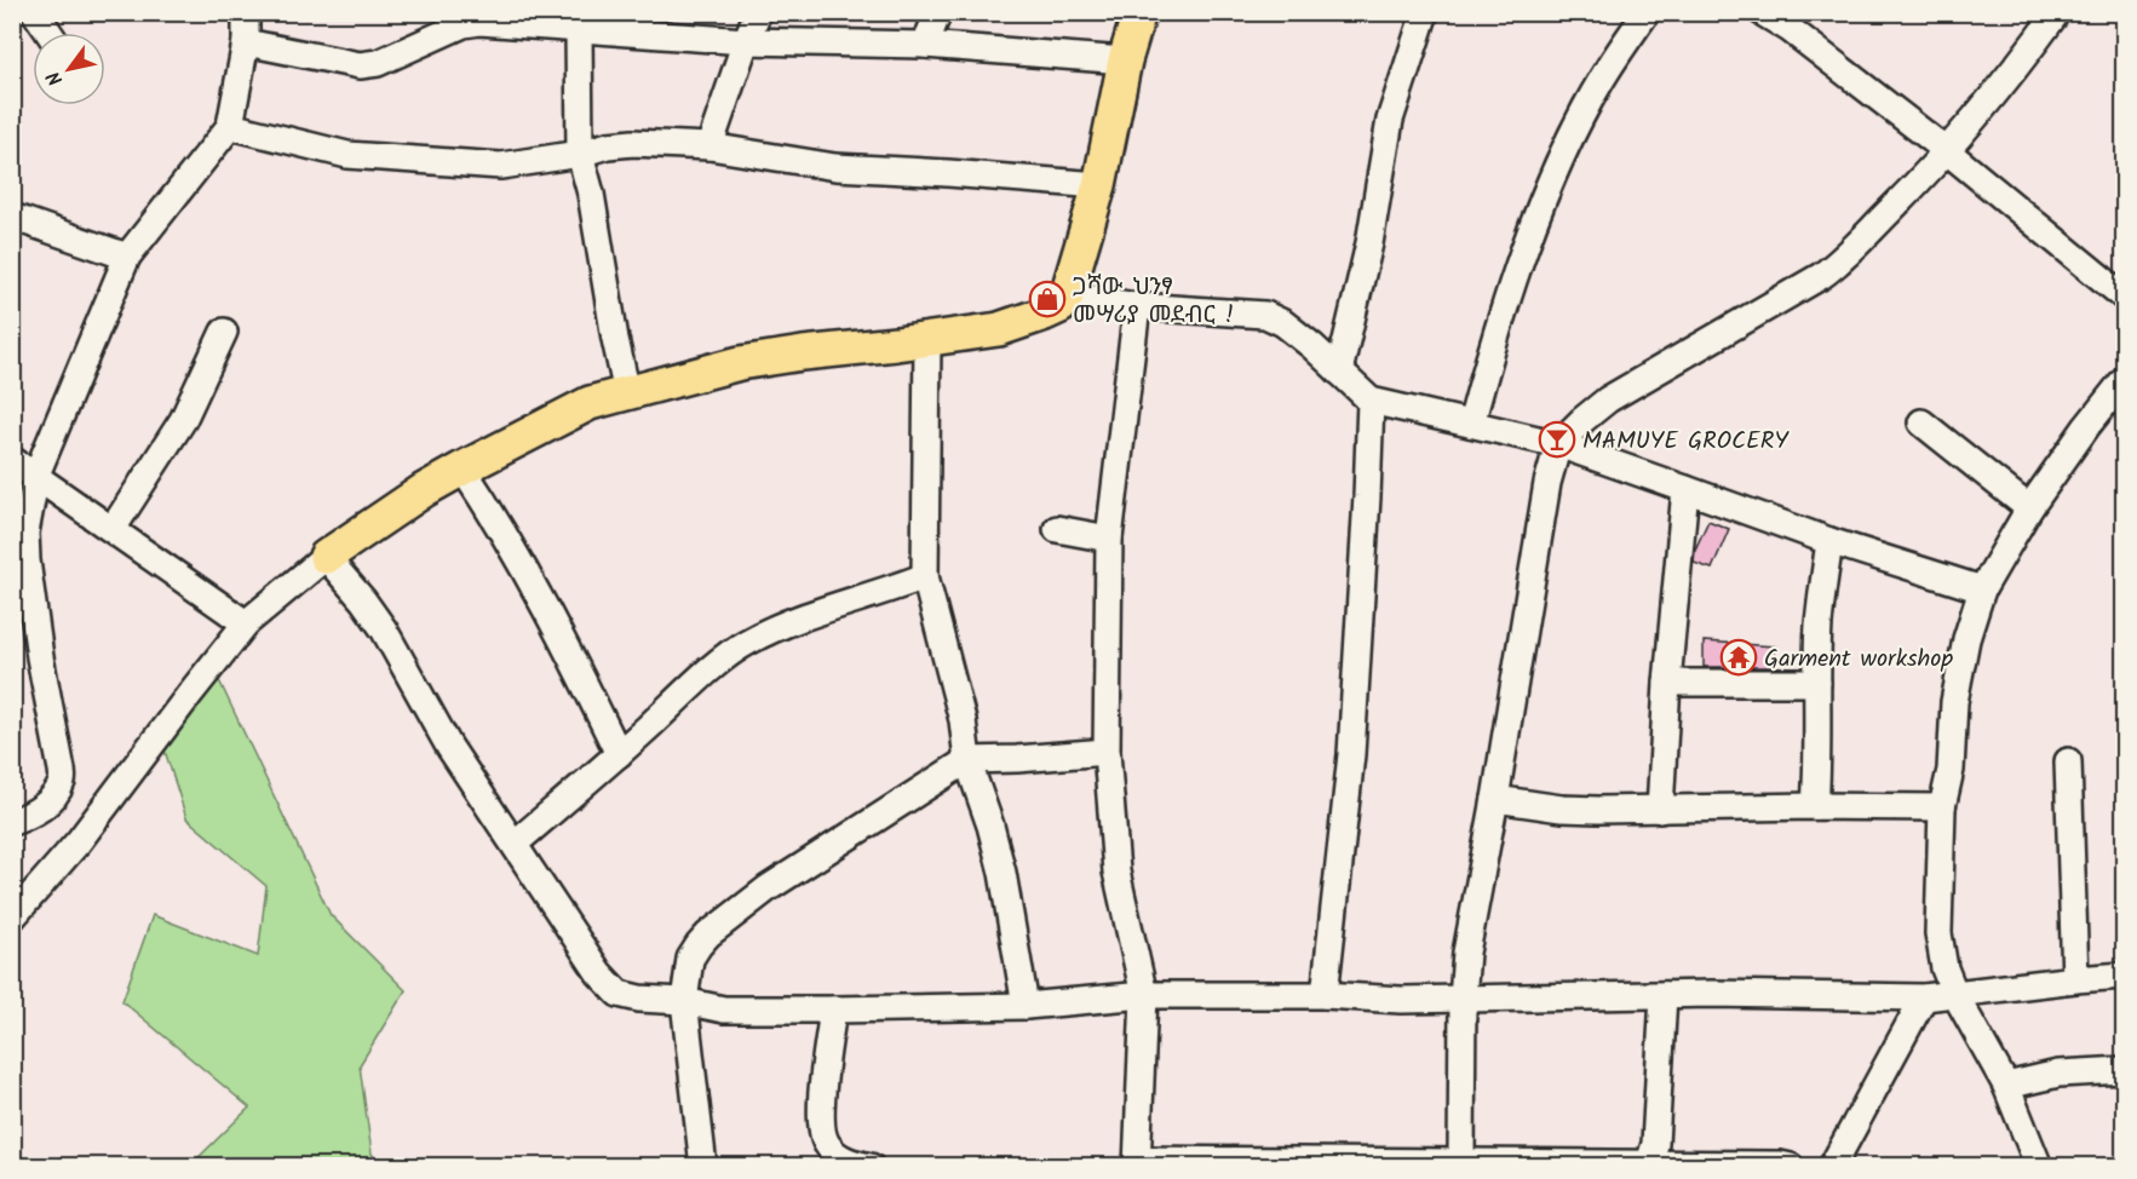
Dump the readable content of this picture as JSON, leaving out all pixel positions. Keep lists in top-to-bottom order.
{
  "places": {
    "shop": ["ጋሻው ህንፃ መሣሪያ መደብር !"],
    "bar": ["MAMUYE GROCERY"],
    "temple": ["Garment workshop"]
  },
  "north": "bottom left"
}
